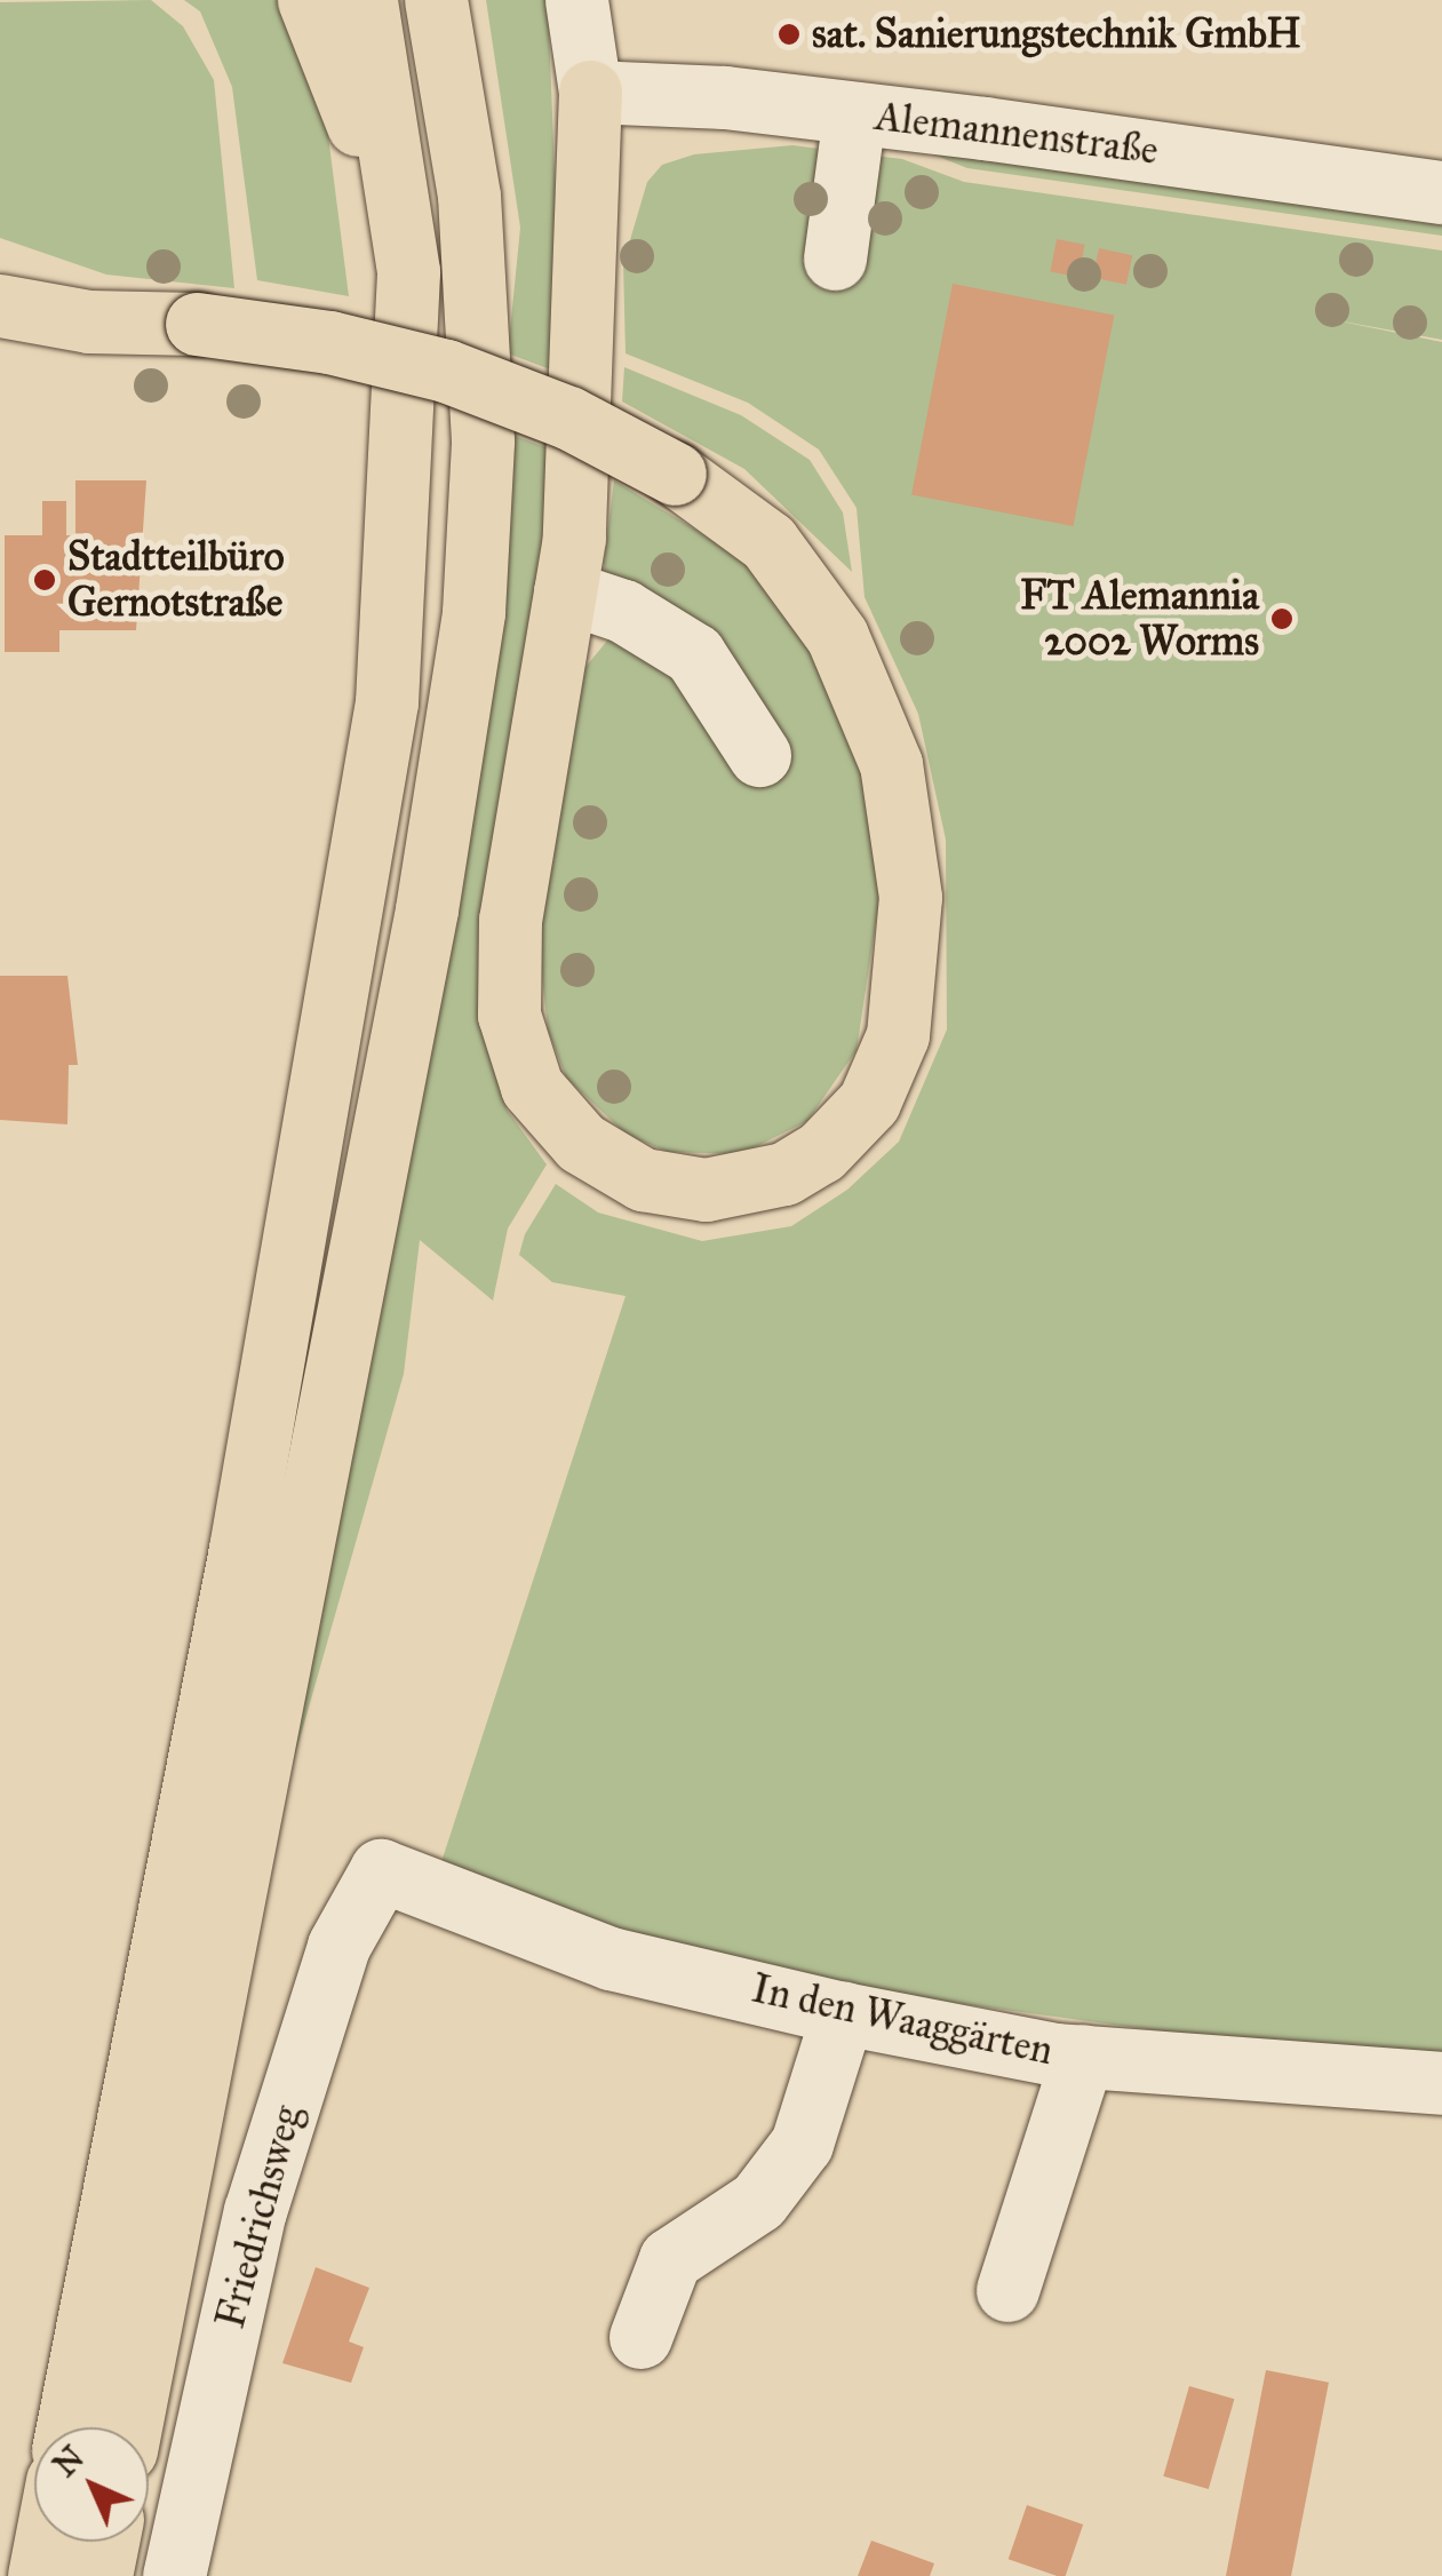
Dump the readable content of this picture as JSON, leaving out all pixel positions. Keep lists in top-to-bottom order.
{
  "streets": {
    "street": ["Alemannenstraße", "In den Waaggärten", "Friedrichsweg"]
  },
  "crossings": [
    ["In den Waaggärten", "Friedrichsweg"]
  ],
  "places": ["sat. Sanierungstechnik GmbH", "Stadtteilbüro Gernotstraße", "FT Alemannia 2002 Worms"],
  "north": "top left"
}
